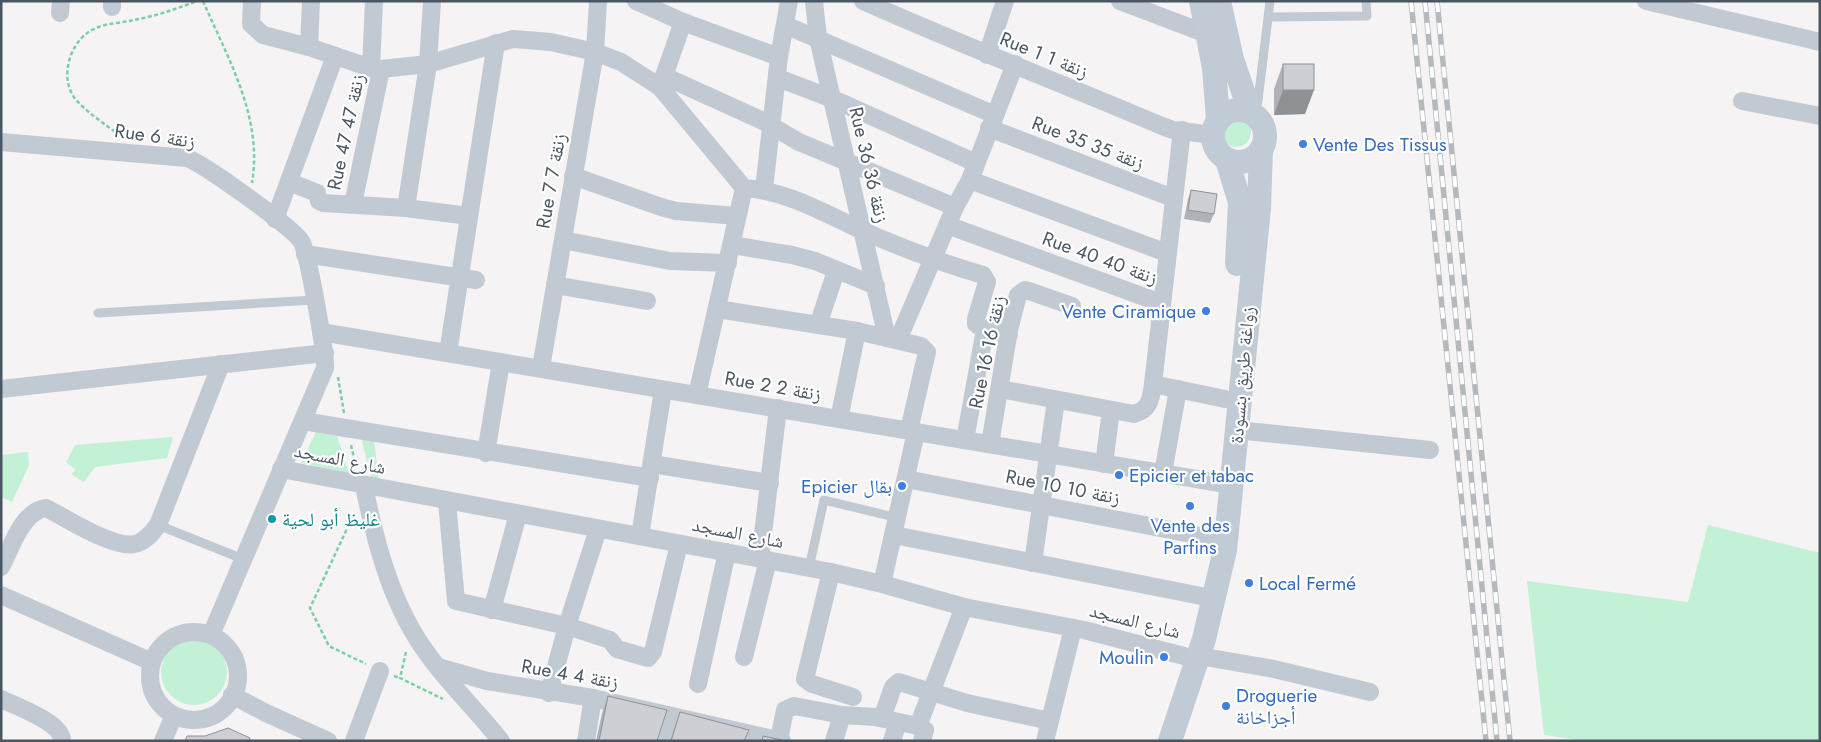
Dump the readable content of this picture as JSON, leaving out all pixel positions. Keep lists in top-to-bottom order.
{
  "streets": {
    "main road": ["زواغة طريق بنسودة"],
    "street": [
      "Rue 1 زنقة 1",
      "Rue 47 زنقة 47",
      "Rue 6 زنقة",
      "Rue 35 زنقة 35",
      "Rue 36 زنقة 36",
      "Rue 7 زنقة 7",
      "Rue 40 زنقة 40",
      "Rue 16 زنقة 16",
      "Rue 2 زنقة 2",
      "شارع المسجد",
      "Rue 10 زنقة 10",
      "Rue 4 زنقة 4"
    ]
  },
  "crossings": [
    ["Rue 1 زنقة 1", "زواغة طريق بنسودة"],
    ["Rue 35 زنقة 35", "Rue 36 زنقة 36"],
    ["Rue 7 زنقة 7", "Rue 2 زنقة 2"],
    ["Rue 40 زنقة 40", "Rue 16 زنقة 16"],
    ["Rue 16 زنقة 16", "Rue 2 زنقة 2"],
    ["زواغة طريق بنسودة", "Rue 2 زنقة 2"],
    ["زواغة طريق بنسودة", "شارع المسجد"],
    ["زواغة طريق بنسودة", "Rue 10 زنقة 10"]
  ],
  "places": [
    "Vente Des Tissus",
    "Vente Ciramique",
    "Epicier et tabac",
    "Epicier بقال",
    "Vente des Parfins",
    "غليظ أبو لحية",
    "Local Fermé",
    "Moulin",
    "Droguerie أجزاخانة"
  ]
}
